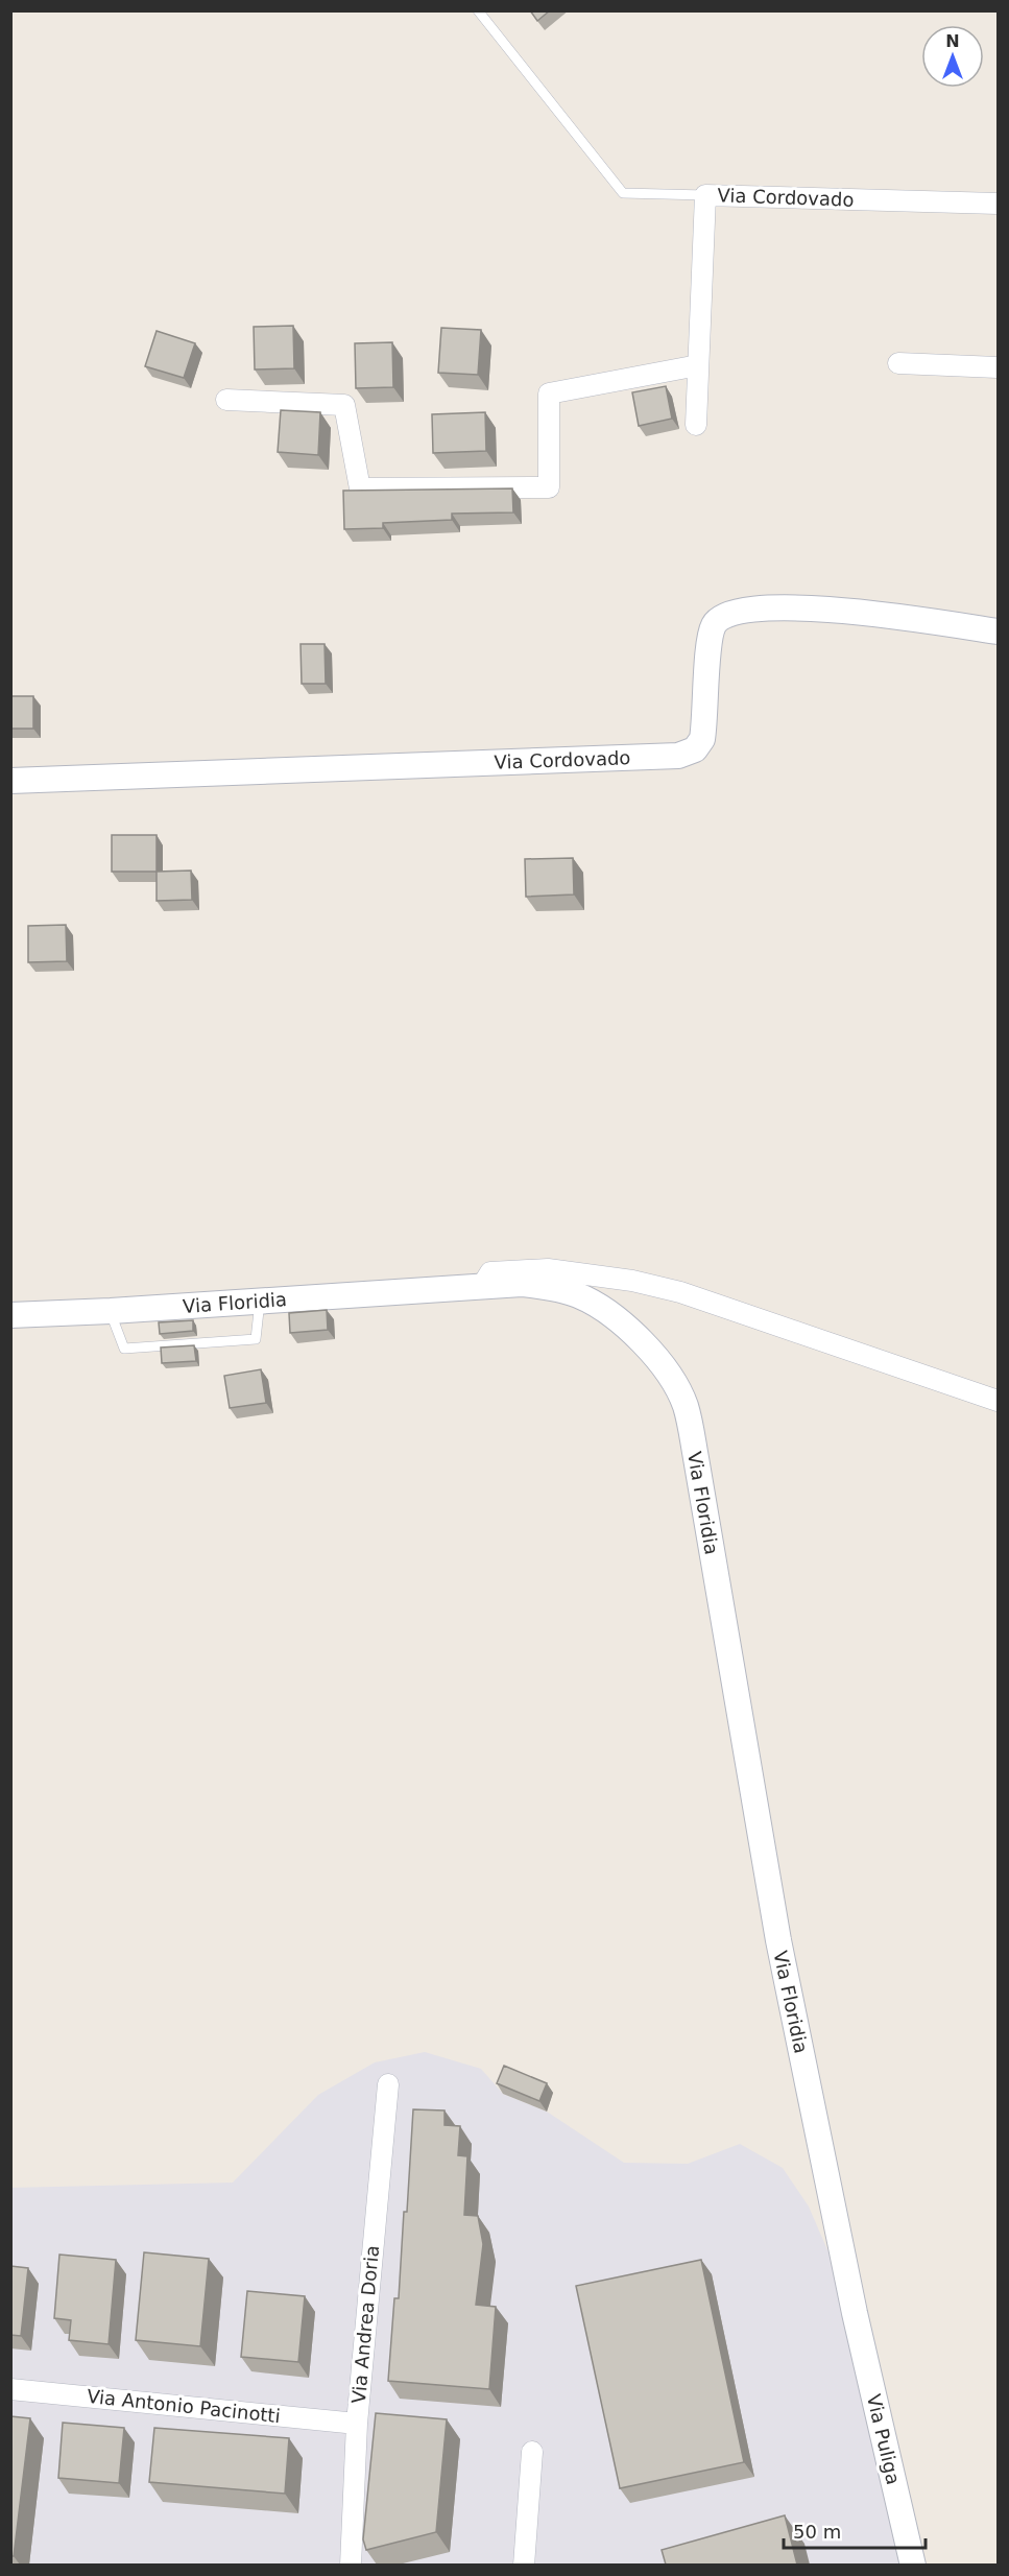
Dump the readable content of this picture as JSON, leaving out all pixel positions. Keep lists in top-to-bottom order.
{
  "streets": {
    "street": [
      "Via Cordovado",
      "Via Floridia",
      "Via Andrea Doria",
      "Via Antonio Pacinotti",
      "Via Puliga"
    ]
  },
  "crossings": [
    ["Via Floridia", "Via Puliga"],
    ["Via Andrea Doria", "Via Antonio Pacinotti"]
  ],
  "scale_bar": "50 m",
  "north": "top"
}
